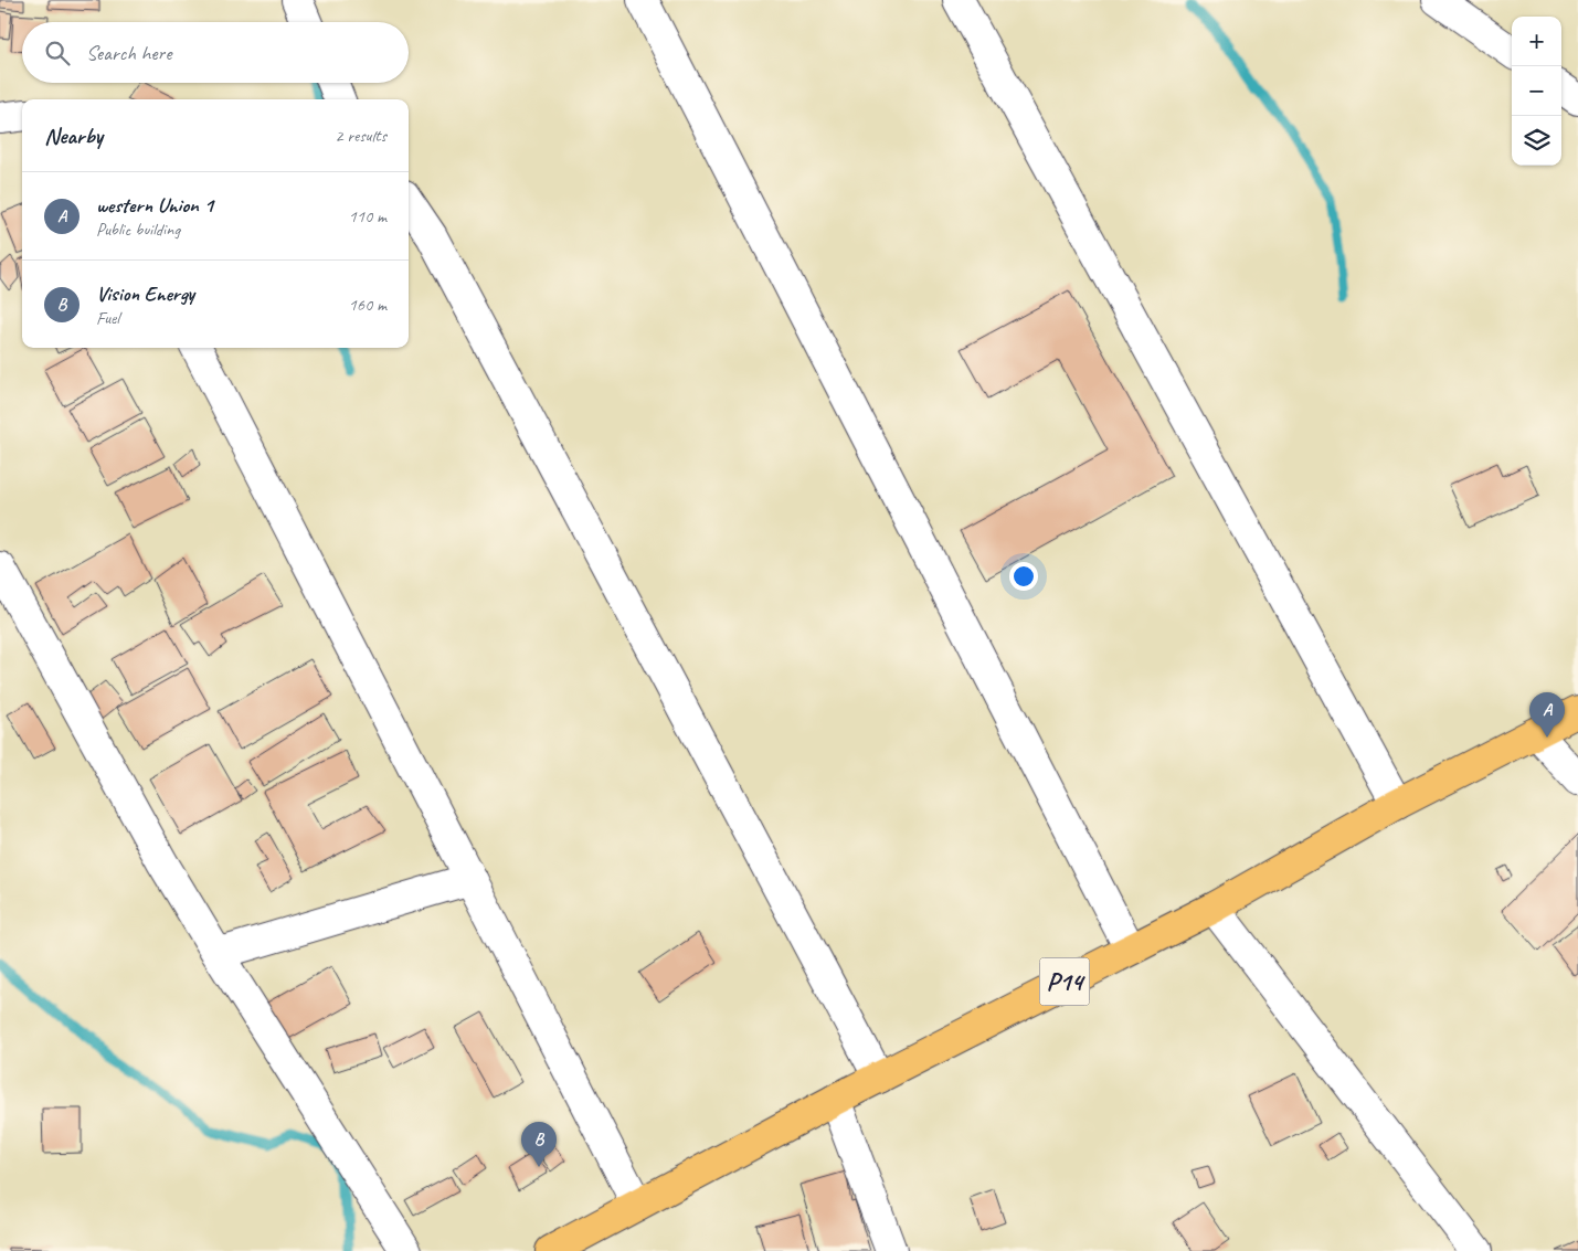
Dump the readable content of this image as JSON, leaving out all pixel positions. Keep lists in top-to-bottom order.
{
  "streets": {
    "main road": ["P14"]
  },
  "page": {
    "map_buttons": ["+", "−"],
    "search": "Search here",
    "heading": ["Nearby", "2 results"],
    "list": [
      {
        "mark": "A",
        "name": "western Union 1",
        "note": "Public building",
        "value": "110 m"
      },
      {
        "mark": "B",
        "name": "Vision Energy",
        "note": "Fuel",
        "value": "160 m"
      }
    ],
    "pins": ["A", "B"]
  }
}
